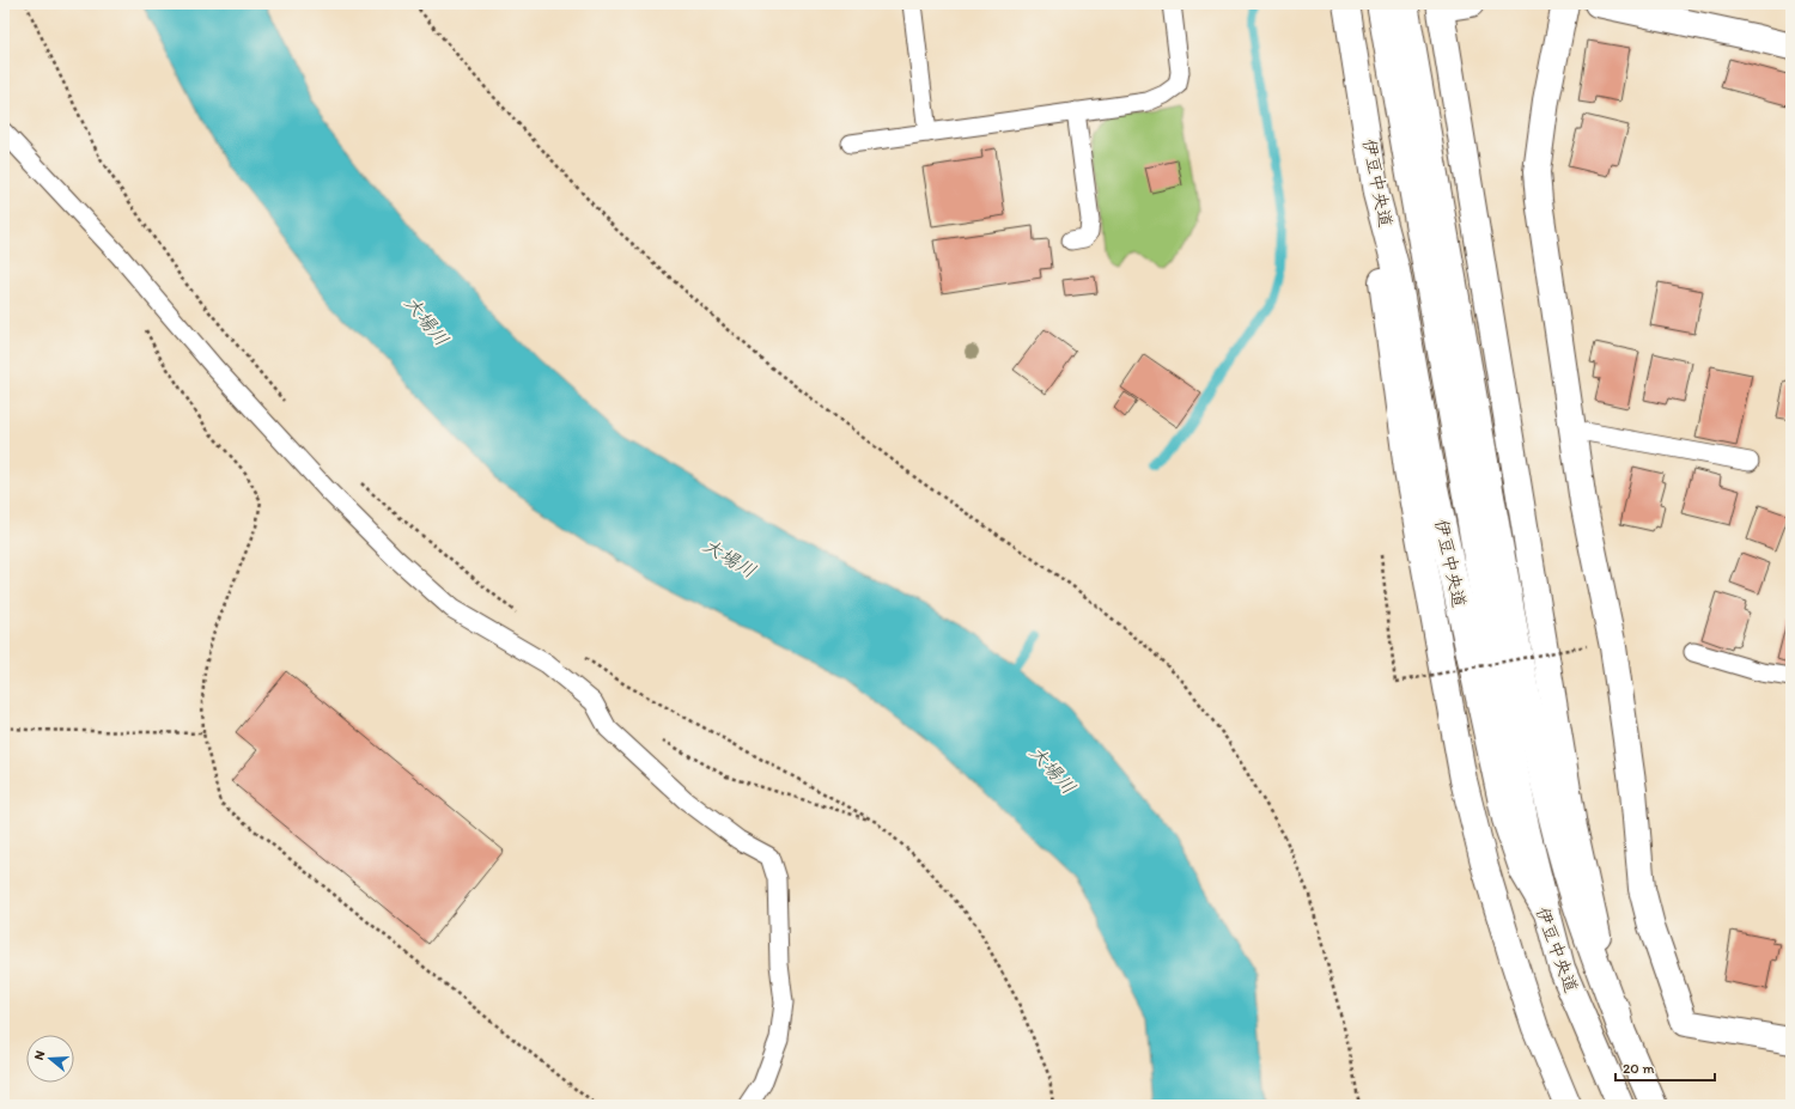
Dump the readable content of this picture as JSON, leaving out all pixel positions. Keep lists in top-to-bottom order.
{
  "streets": {
    "main road": ["伊豆中央道"]
  },
  "water": ["大場川"],
  "scale_bar": "20 m",
  "north": "left"
}
